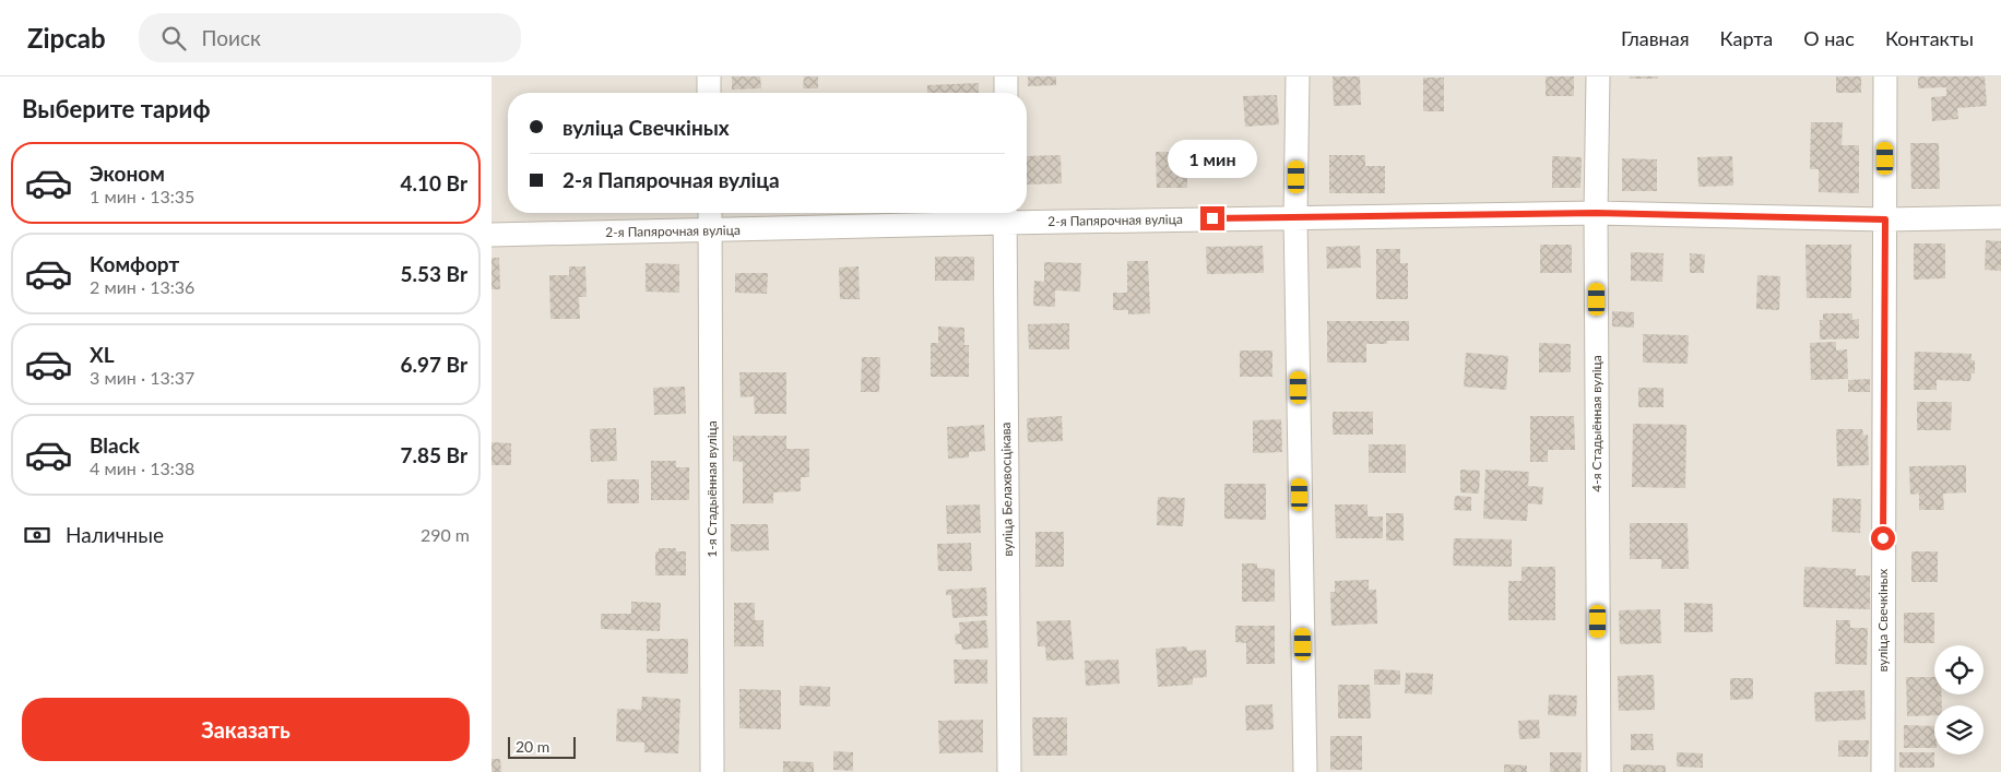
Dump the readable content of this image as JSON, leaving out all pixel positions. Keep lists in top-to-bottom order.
{
  "streets": {
    "street": [
      "2-я Папярочная вуліца",
      "4-я Стадыённая вуліца",
      "1-я Стадыённая вуліца",
      "вуліца Белахвосцікава",
      "вуліца Свечкіных"
    ]
  },
  "crossings": [
    ["2-я Папярочная вуліца", "4-я Стадыённая вуліца"],
    ["2-я Папярочная вуліца", "1-я Стадыённая вуліца"],
    ["2-я Папярочная вуліца", "вуліца Белахвосцікава"],
    ["2-я Папярочная вуліца", "вуліца Свечкіных"]
  ],
  "scale_bar": "20 m",
  "page": {
    "header": "Zipcab",
    "search": "Поиск",
    "nav": [
      "Главная",
      "Карта",
      "О нас",
      "Контакты"
    ],
    "heading": "Выберите тариф",
    "banner": ["вуліца Свечкіных", "2-я Папярочная вуліца"],
    "bubble": "1 мин",
    "list": [
      {
        "name": "Эконом",
        "note": "1 мин · 13:35",
        "value": "4.10 Br"
      },
      {
        "name": "Комфорт",
        "note": "2 мин · 13:36",
        "value": "5.53 Br"
      },
      {
        "name": "XL",
        "note": "3 мин · 13:37",
        "value": "6.97 Br"
      },
      {
        "name": "Black",
        "note": "4 мин · 13:38",
        "value": "7.85 Br"
      }
    ],
    "pay": ["Наличные", "290 m"],
    "buttons": "Заказать",
    "scale": "20 m"
  }
}
